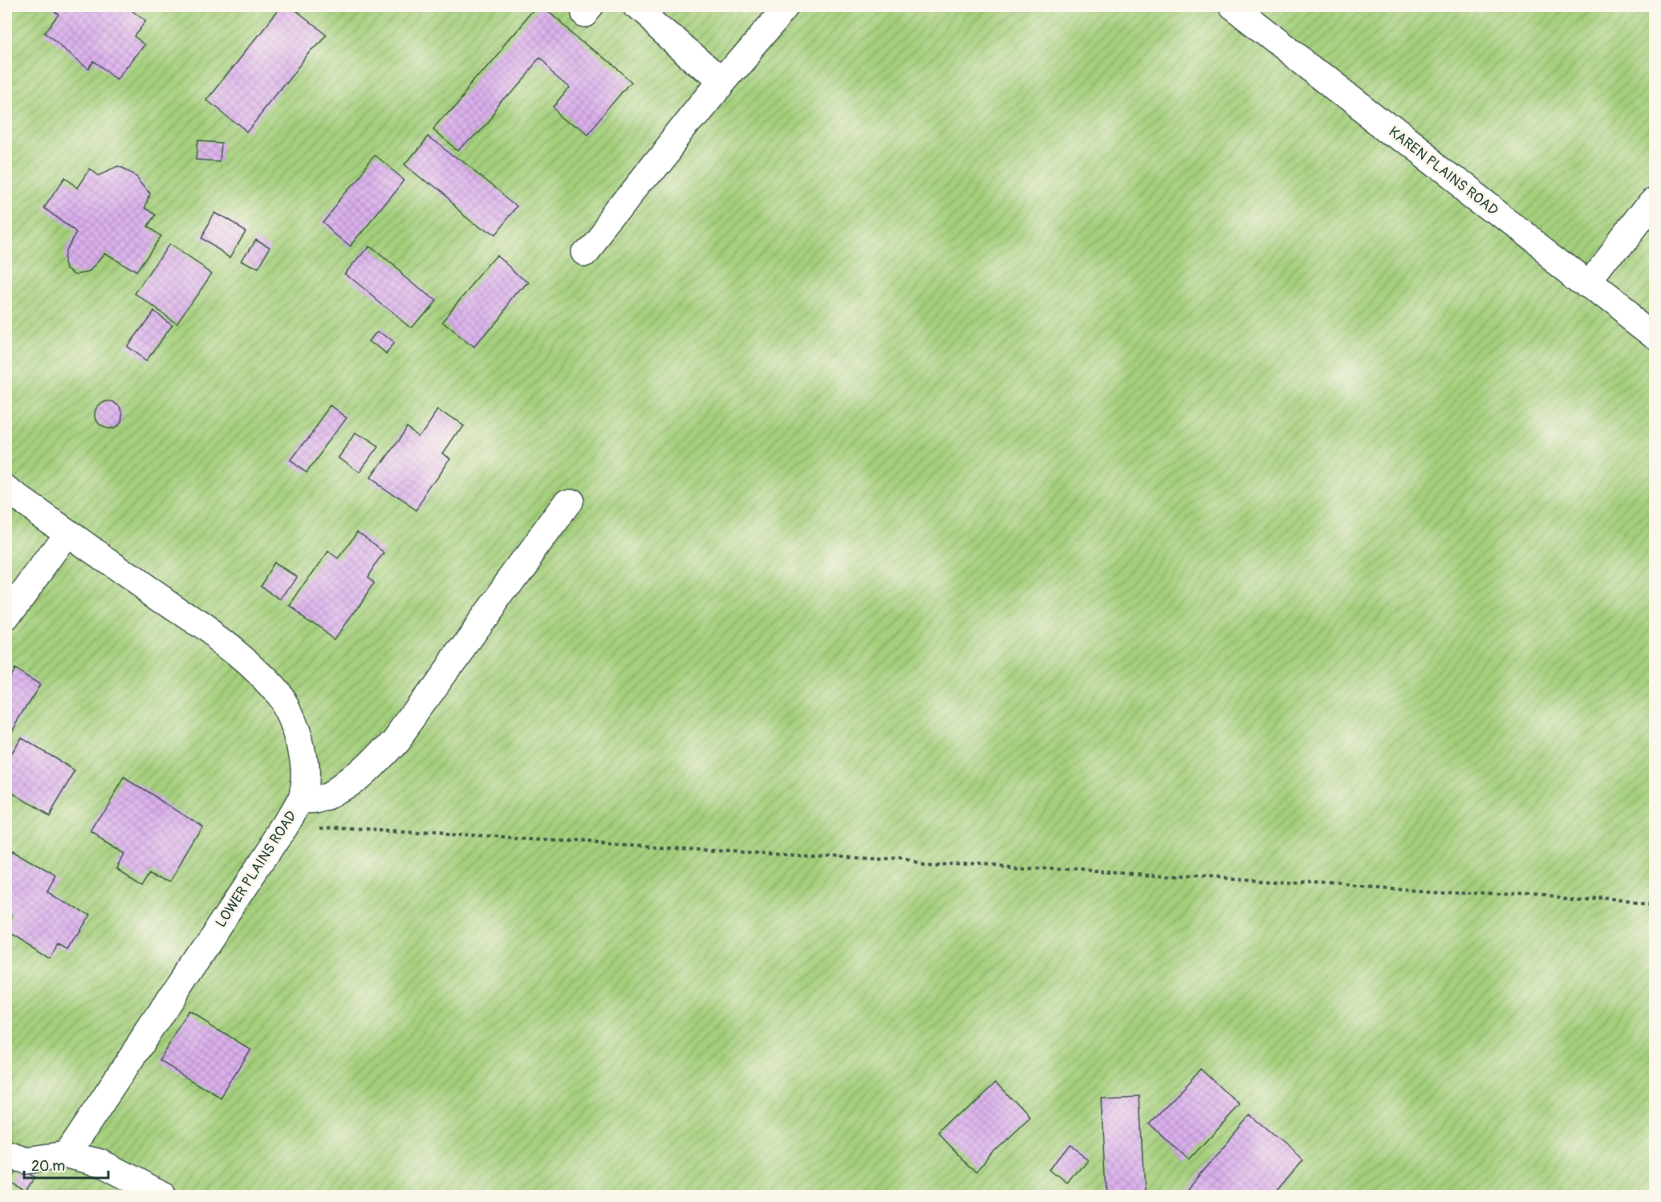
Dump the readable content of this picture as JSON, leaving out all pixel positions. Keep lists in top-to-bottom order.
{
  "streets": {
    "street": ["KAREN PLAINS ROAD", "LOWER PLAINS ROAD"]
  },
  "scale_bar": "20 m"
}
